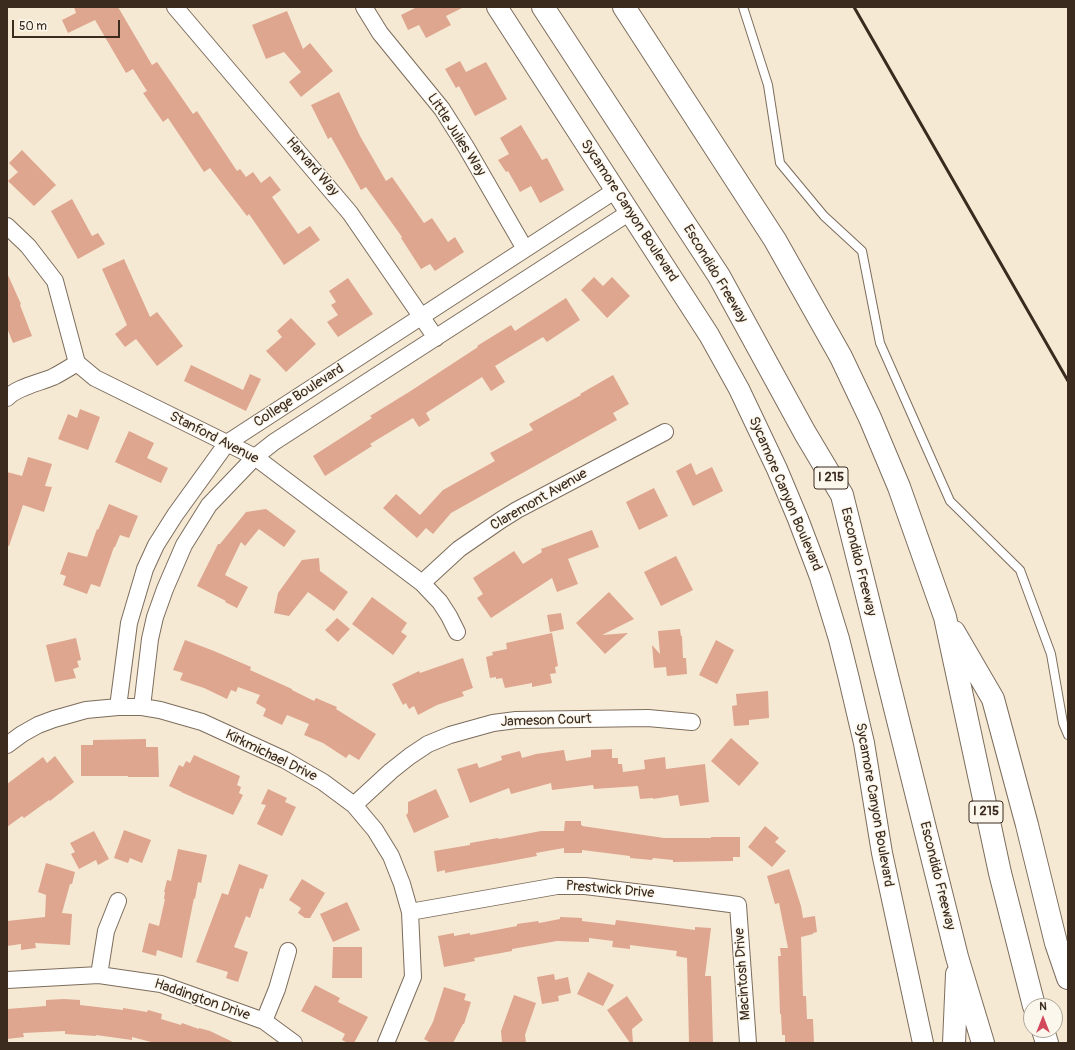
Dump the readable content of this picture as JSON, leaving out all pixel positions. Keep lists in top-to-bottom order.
{
  "streets": {
    "highway": ["Escondido Freeway", "I 215"],
    "street": [
      "Little Julies Way",
      "Harvard Way",
      "Sycamore Canyon Boulevard",
      "College Boulevard",
      "Stanford Avenue",
      "Claremont Avenue",
      "Jameson Court",
      "Kirkmichael Drive",
      "Prestwick Drive",
      "Macintosh Drive",
      "Haddington Drive"
    ]
  },
  "crossings": [
    ["Little Julies Way", "College Boulevard"],
    ["Harvard Way", "College Boulevard"],
    ["Sycamore Canyon Boulevard", "College Boulevard"],
    ["College Boulevard", "Stanford Avenue"],
    ["College Boulevard", "Kirkmichael Drive"],
    ["Stanford Avenue", "Claremont Avenue"],
    ["Jameson Court", "Kirkmichael Drive"],
    ["Kirkmichael Drive", "Prestwick Drive"],
    ["Prestwick Drive", "Macintosh Drive"]
  ],
  "scale_bar": "50 m",
  "north": "top"
}
